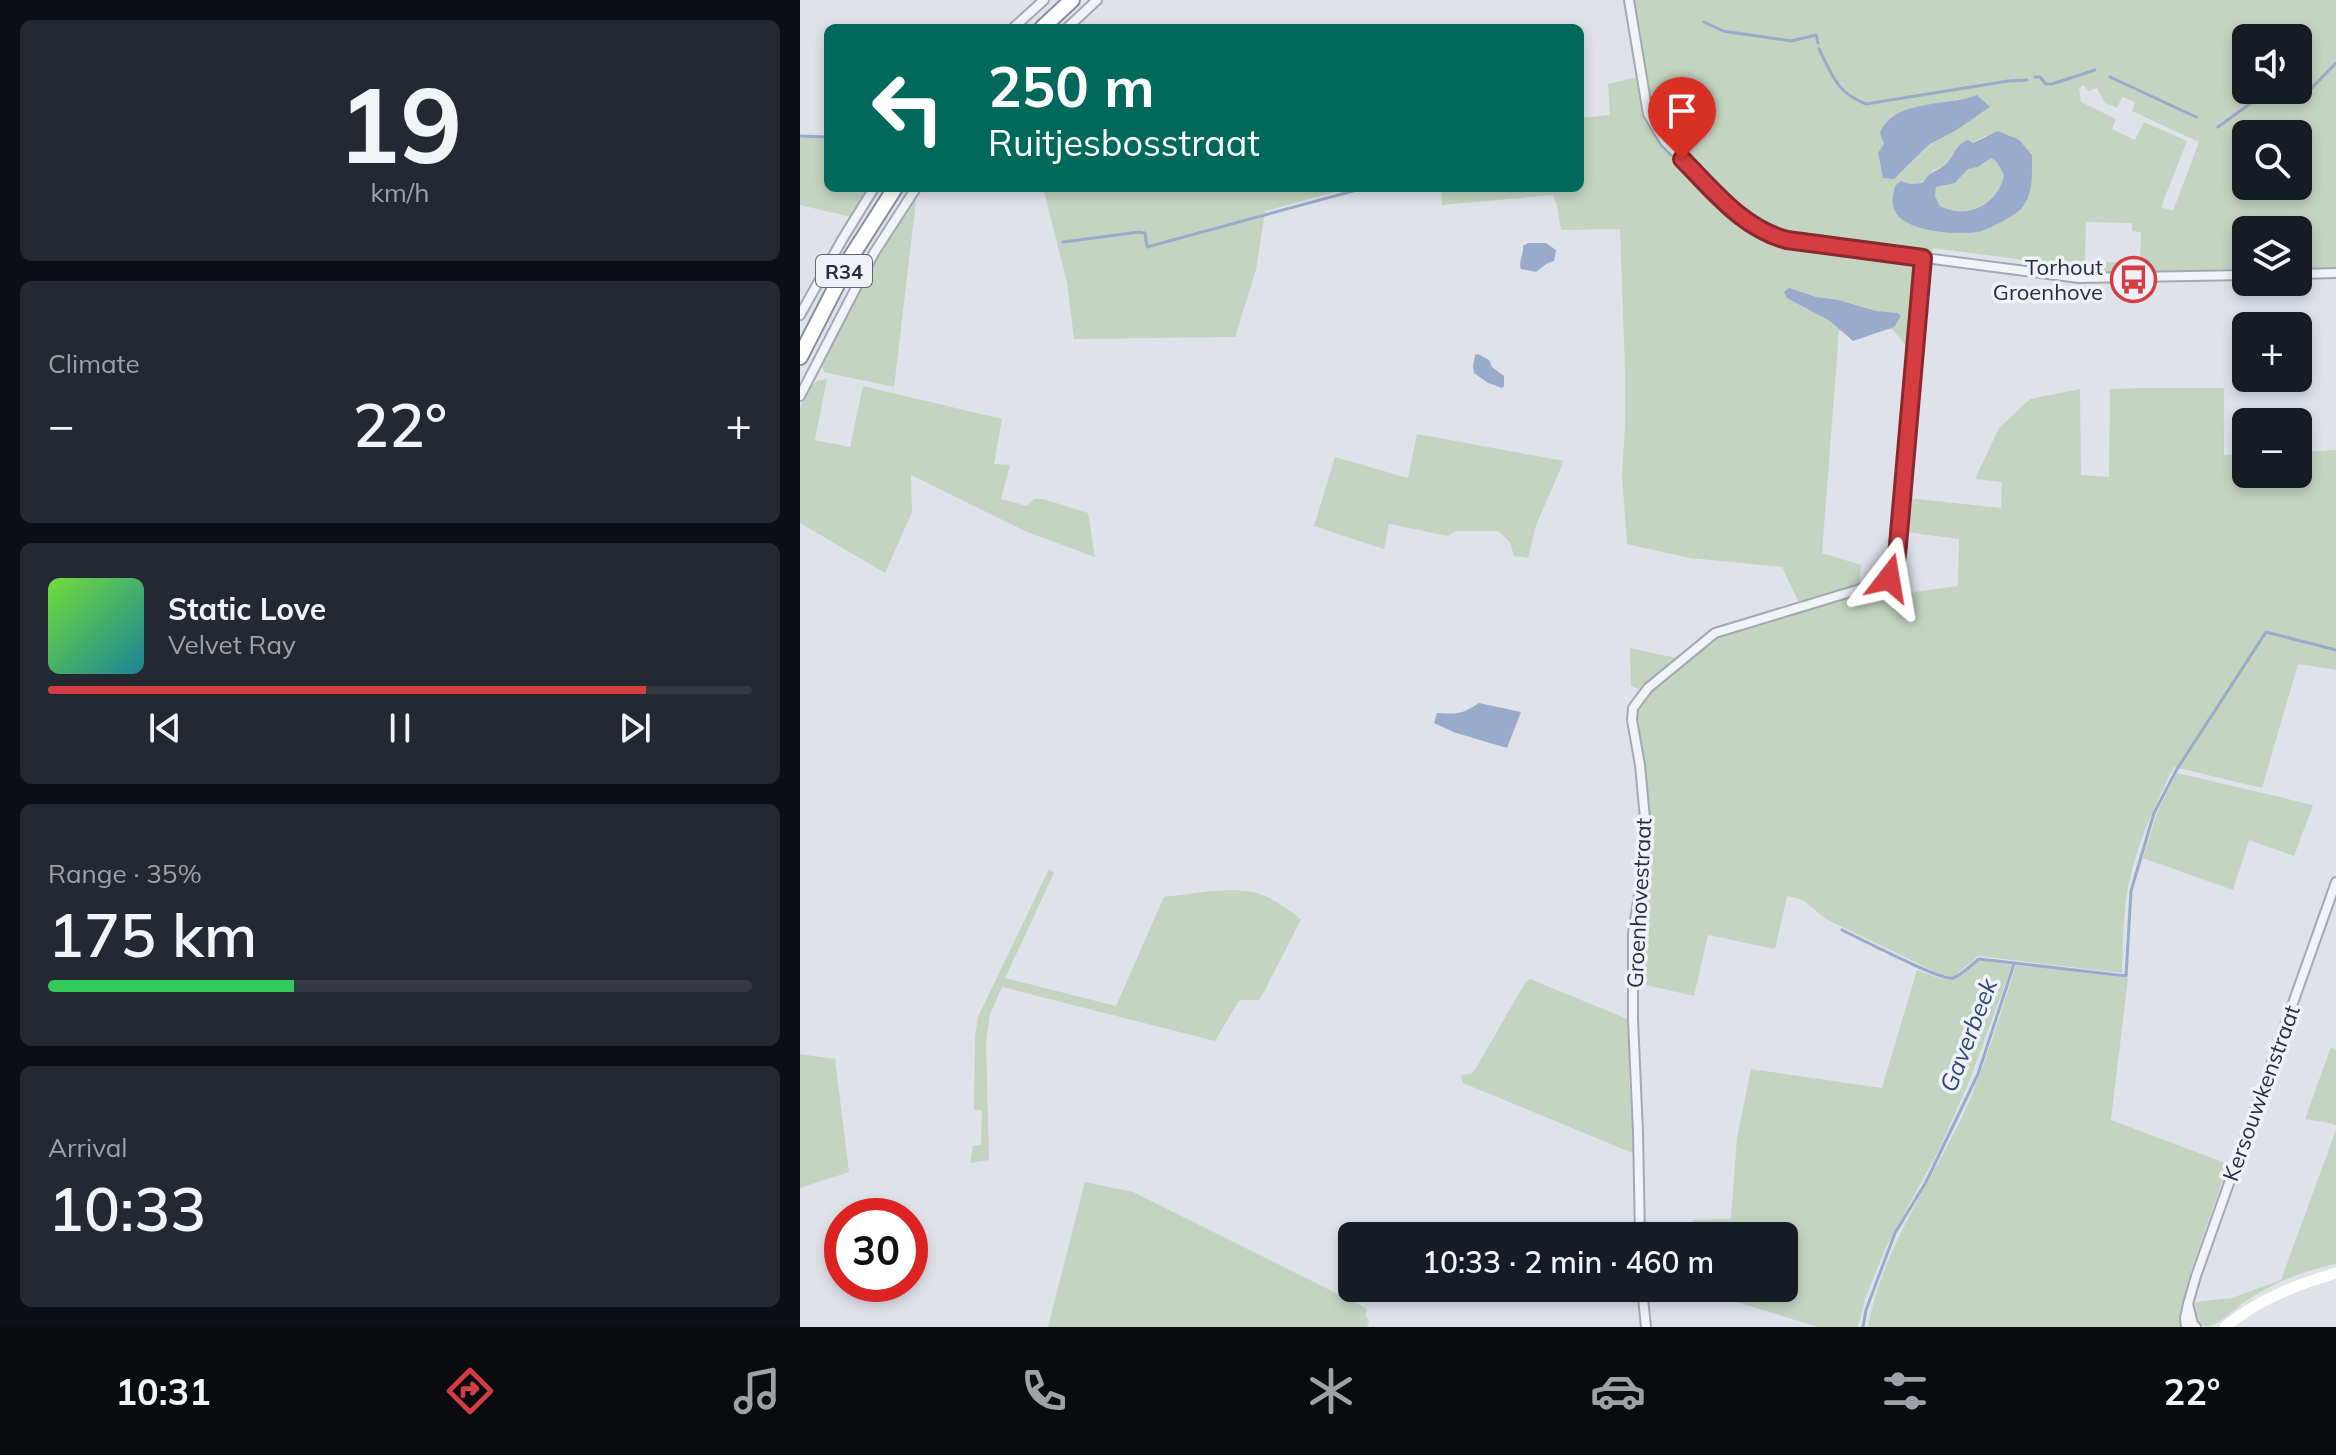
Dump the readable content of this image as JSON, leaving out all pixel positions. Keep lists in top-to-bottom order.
{
  "streets": {
    "highway": ["R34"],
    "street": ["Groenhovestraat", "Kersouwkenstraat"]
  },
  "water": ["Gaverbeek"],
  "places": {
    "bus stop": ["Torhout Groenhove"]
  },
  "page": {
    "tile": [
      ["19", "km/h"],
      "Climate",
      ["Range · 35%", "175 km"],
      ["Arrival", "10:33"]
    ],
    "map_buttons": ["+", "−"],
    "turn": ["250 m", "Ruitjesbosstraat"],
    "heat": ["−", "22°", "+"],
    "song": ["Static Love", "Velvet Ray"],
    "limit": "30",
    "trip": "10:33 · 2 min · 460 m",
    "tabs": ["10:31", "22°"]
  }
}
